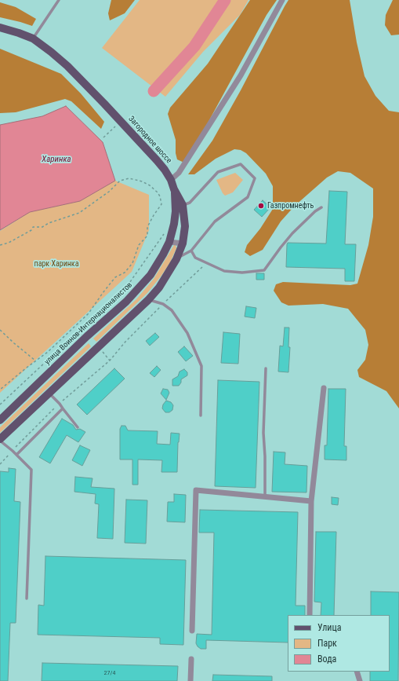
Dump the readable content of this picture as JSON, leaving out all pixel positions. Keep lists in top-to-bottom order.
{
  "streets": {
    "main road": ["Загородное шоссе", "улица Воинов-Интернационалистов"]
  },
  "crossings": [
    ["Загородное шоссе", "улица Воинов-Интернационалистов"]
  ],
  "water": ["Харинка"],
  "parks": ["парк Харинка"],
  "places": ["Газпромнефть"],
  "house_numbers": ["27/4"],
  "legend": ["Улица", "Парк", "Вода"]
}
